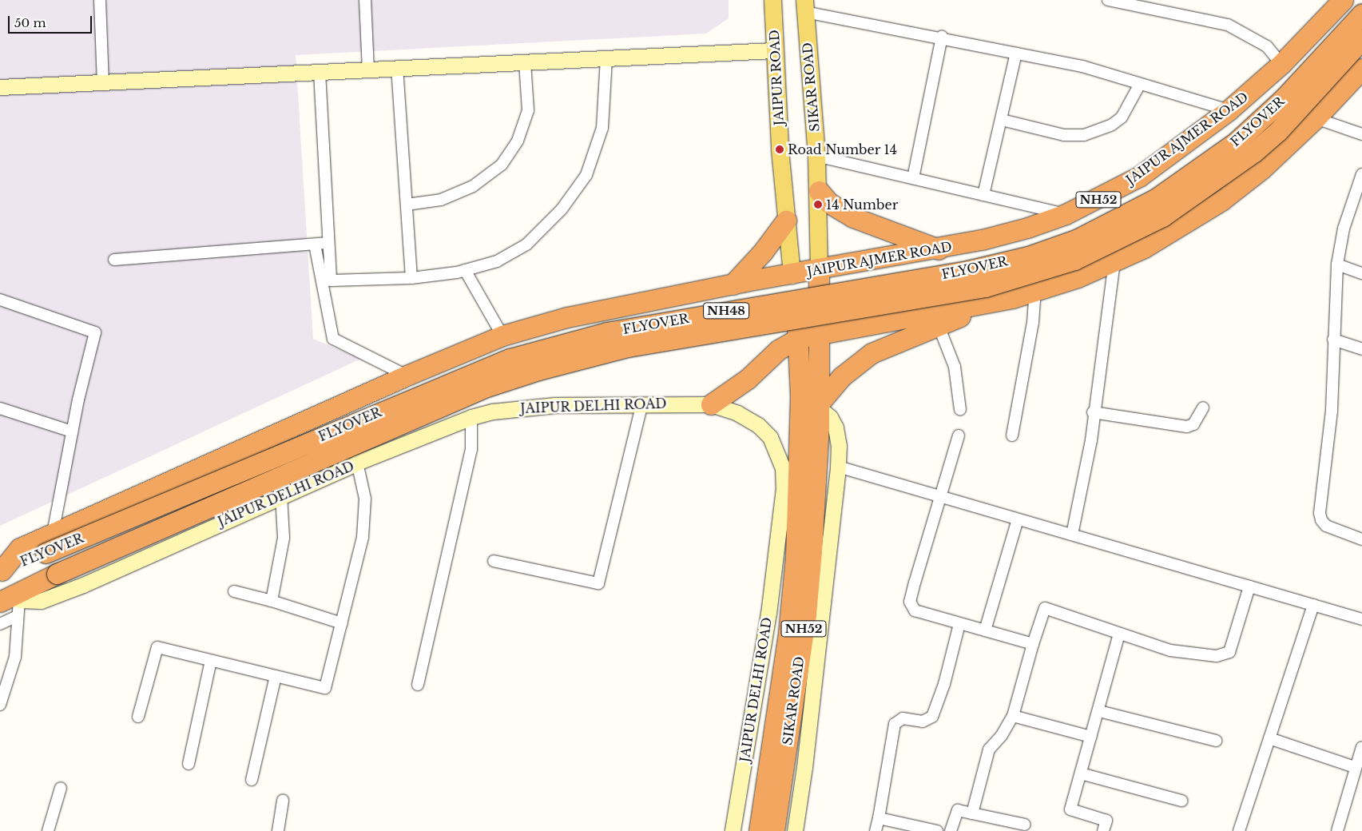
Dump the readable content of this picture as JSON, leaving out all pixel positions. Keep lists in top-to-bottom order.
{
  "streets": {
    "highway": [
      "SIKAR ROAD",
      "FLYOVER",
      "JAIPUR AJMER ROAD",
      "NH52",
      "NH48"
    ],
    "main road": ["JAIPUR ROAD", "JAIPUR DELHI ROAD"]
  },
  "crossings": [
    ["JAIPUR ROAD", "JAIPUR AJMER ROAD"],
    ["JAIPUR ROAD", "NH52"],
    ["SIKAR ROAD", "JAIPUR AJMER ROAD"],
    ["SIKAR ROAD", "NH52"],
    ["FLYOVER", "JAIPUR AJMER ROAD"],
    ["FLYOVER", "JAIPUR DELHI ROAD"],
    ["JAIPUR AJMER ROAD", "NH52"]
  ],
  "places": ["Road Number 14", "14 Number"],
  "scale_bar": "50 m"
}
